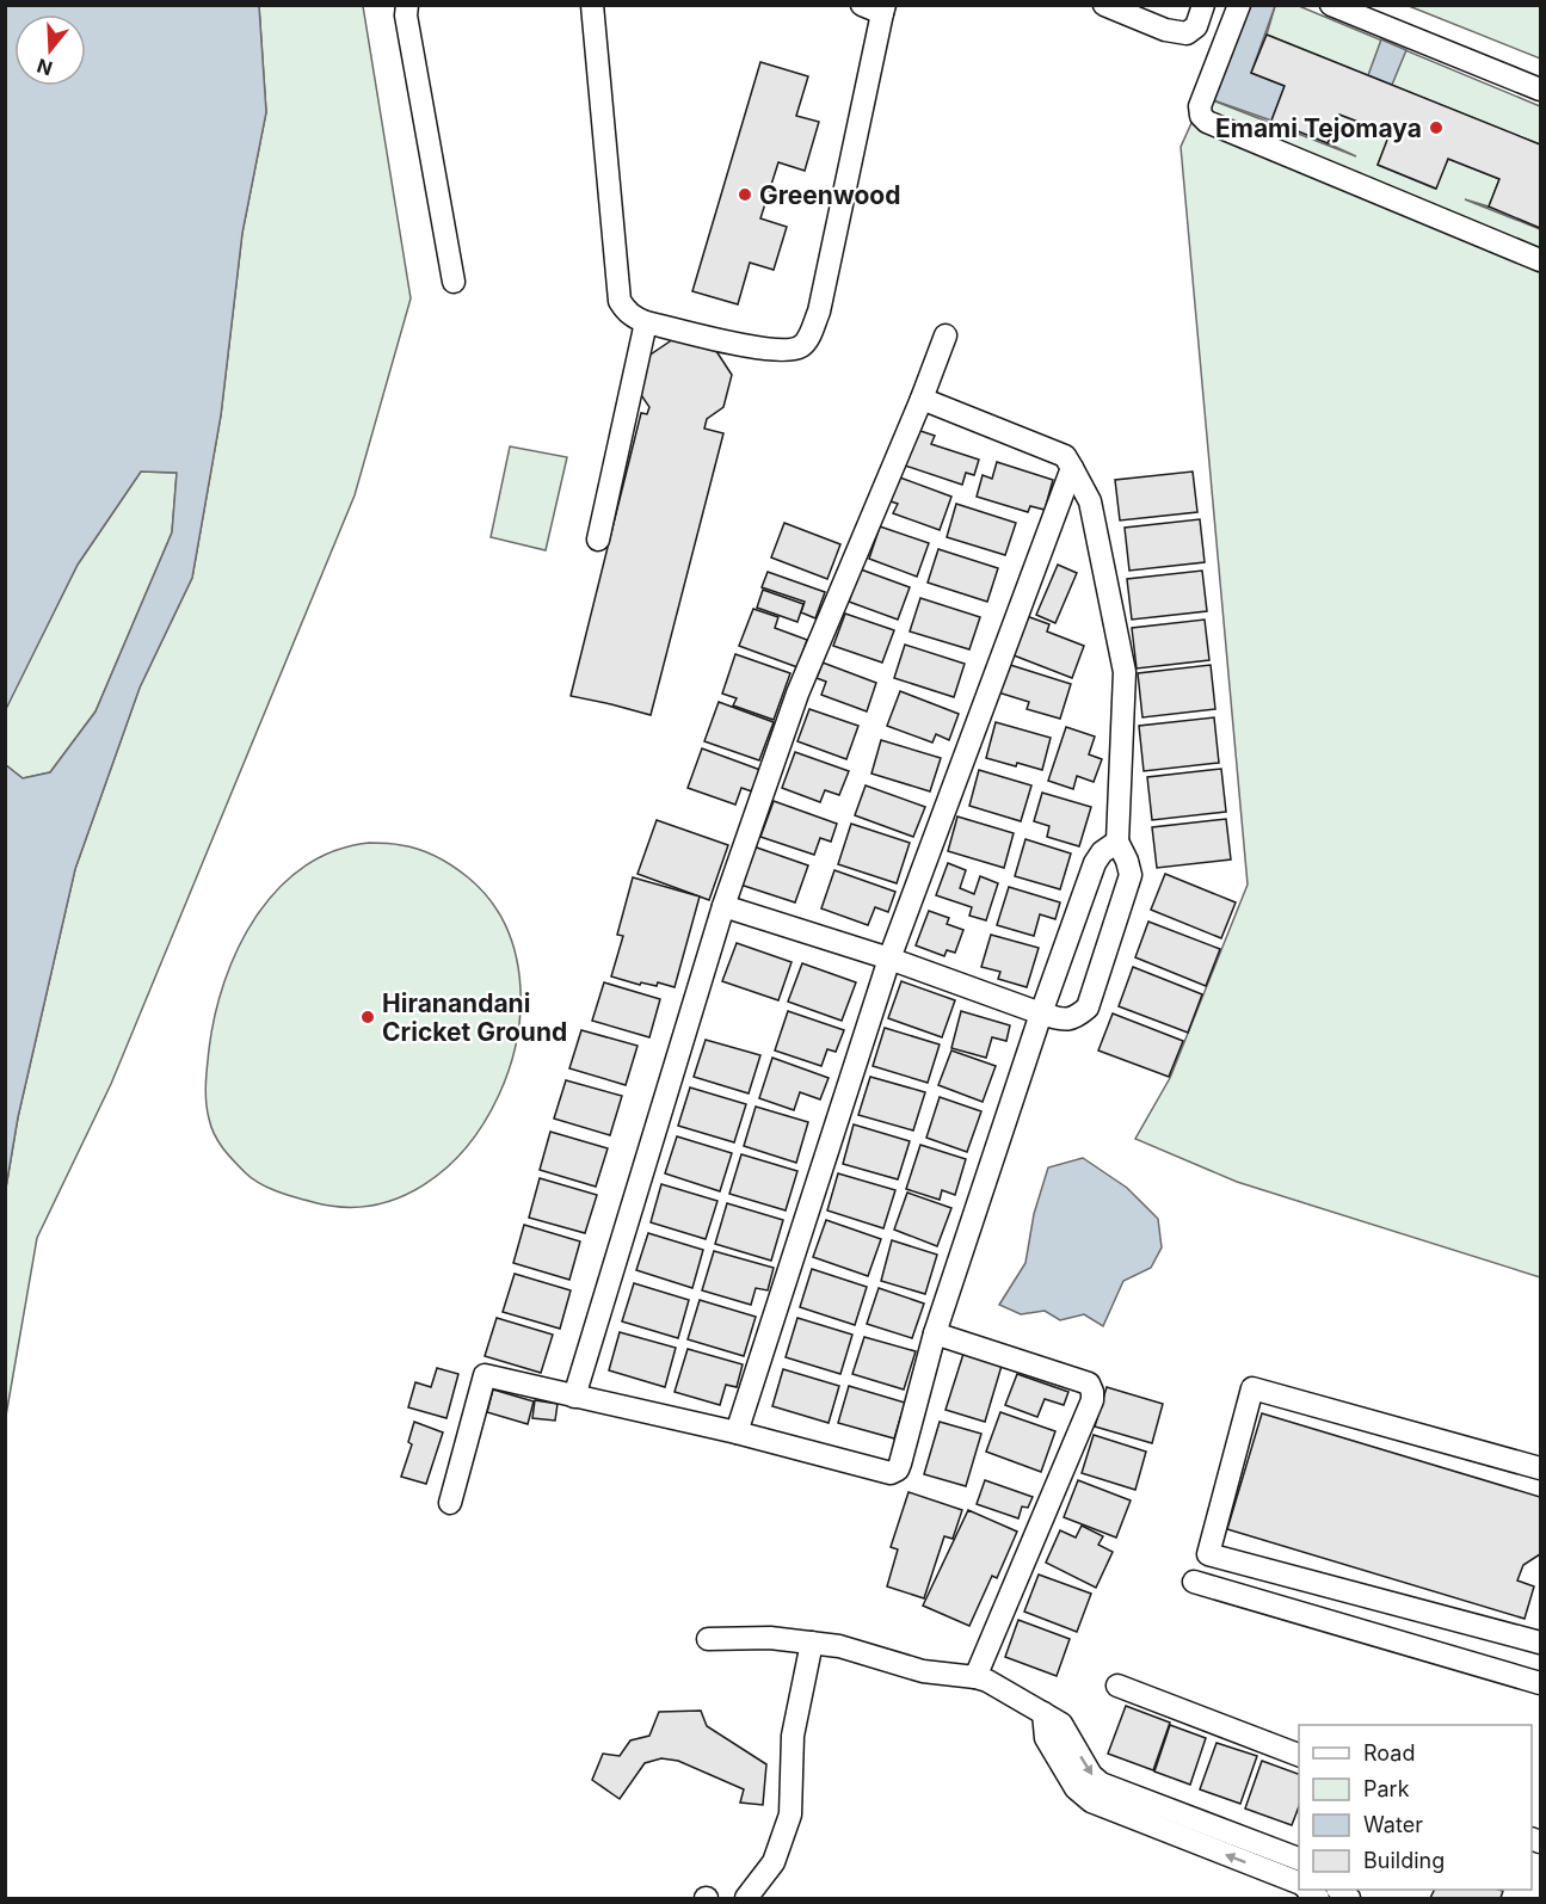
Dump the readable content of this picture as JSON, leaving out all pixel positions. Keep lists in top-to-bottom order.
{
  "places": ["Emami Tejomaya", "Greenwood", "Hiranandani Cricket Ground"],
  "legend": [
    "Road",
    "Park",
    "Water",
    "Building"
  ],
  "north": "bottom"
}
